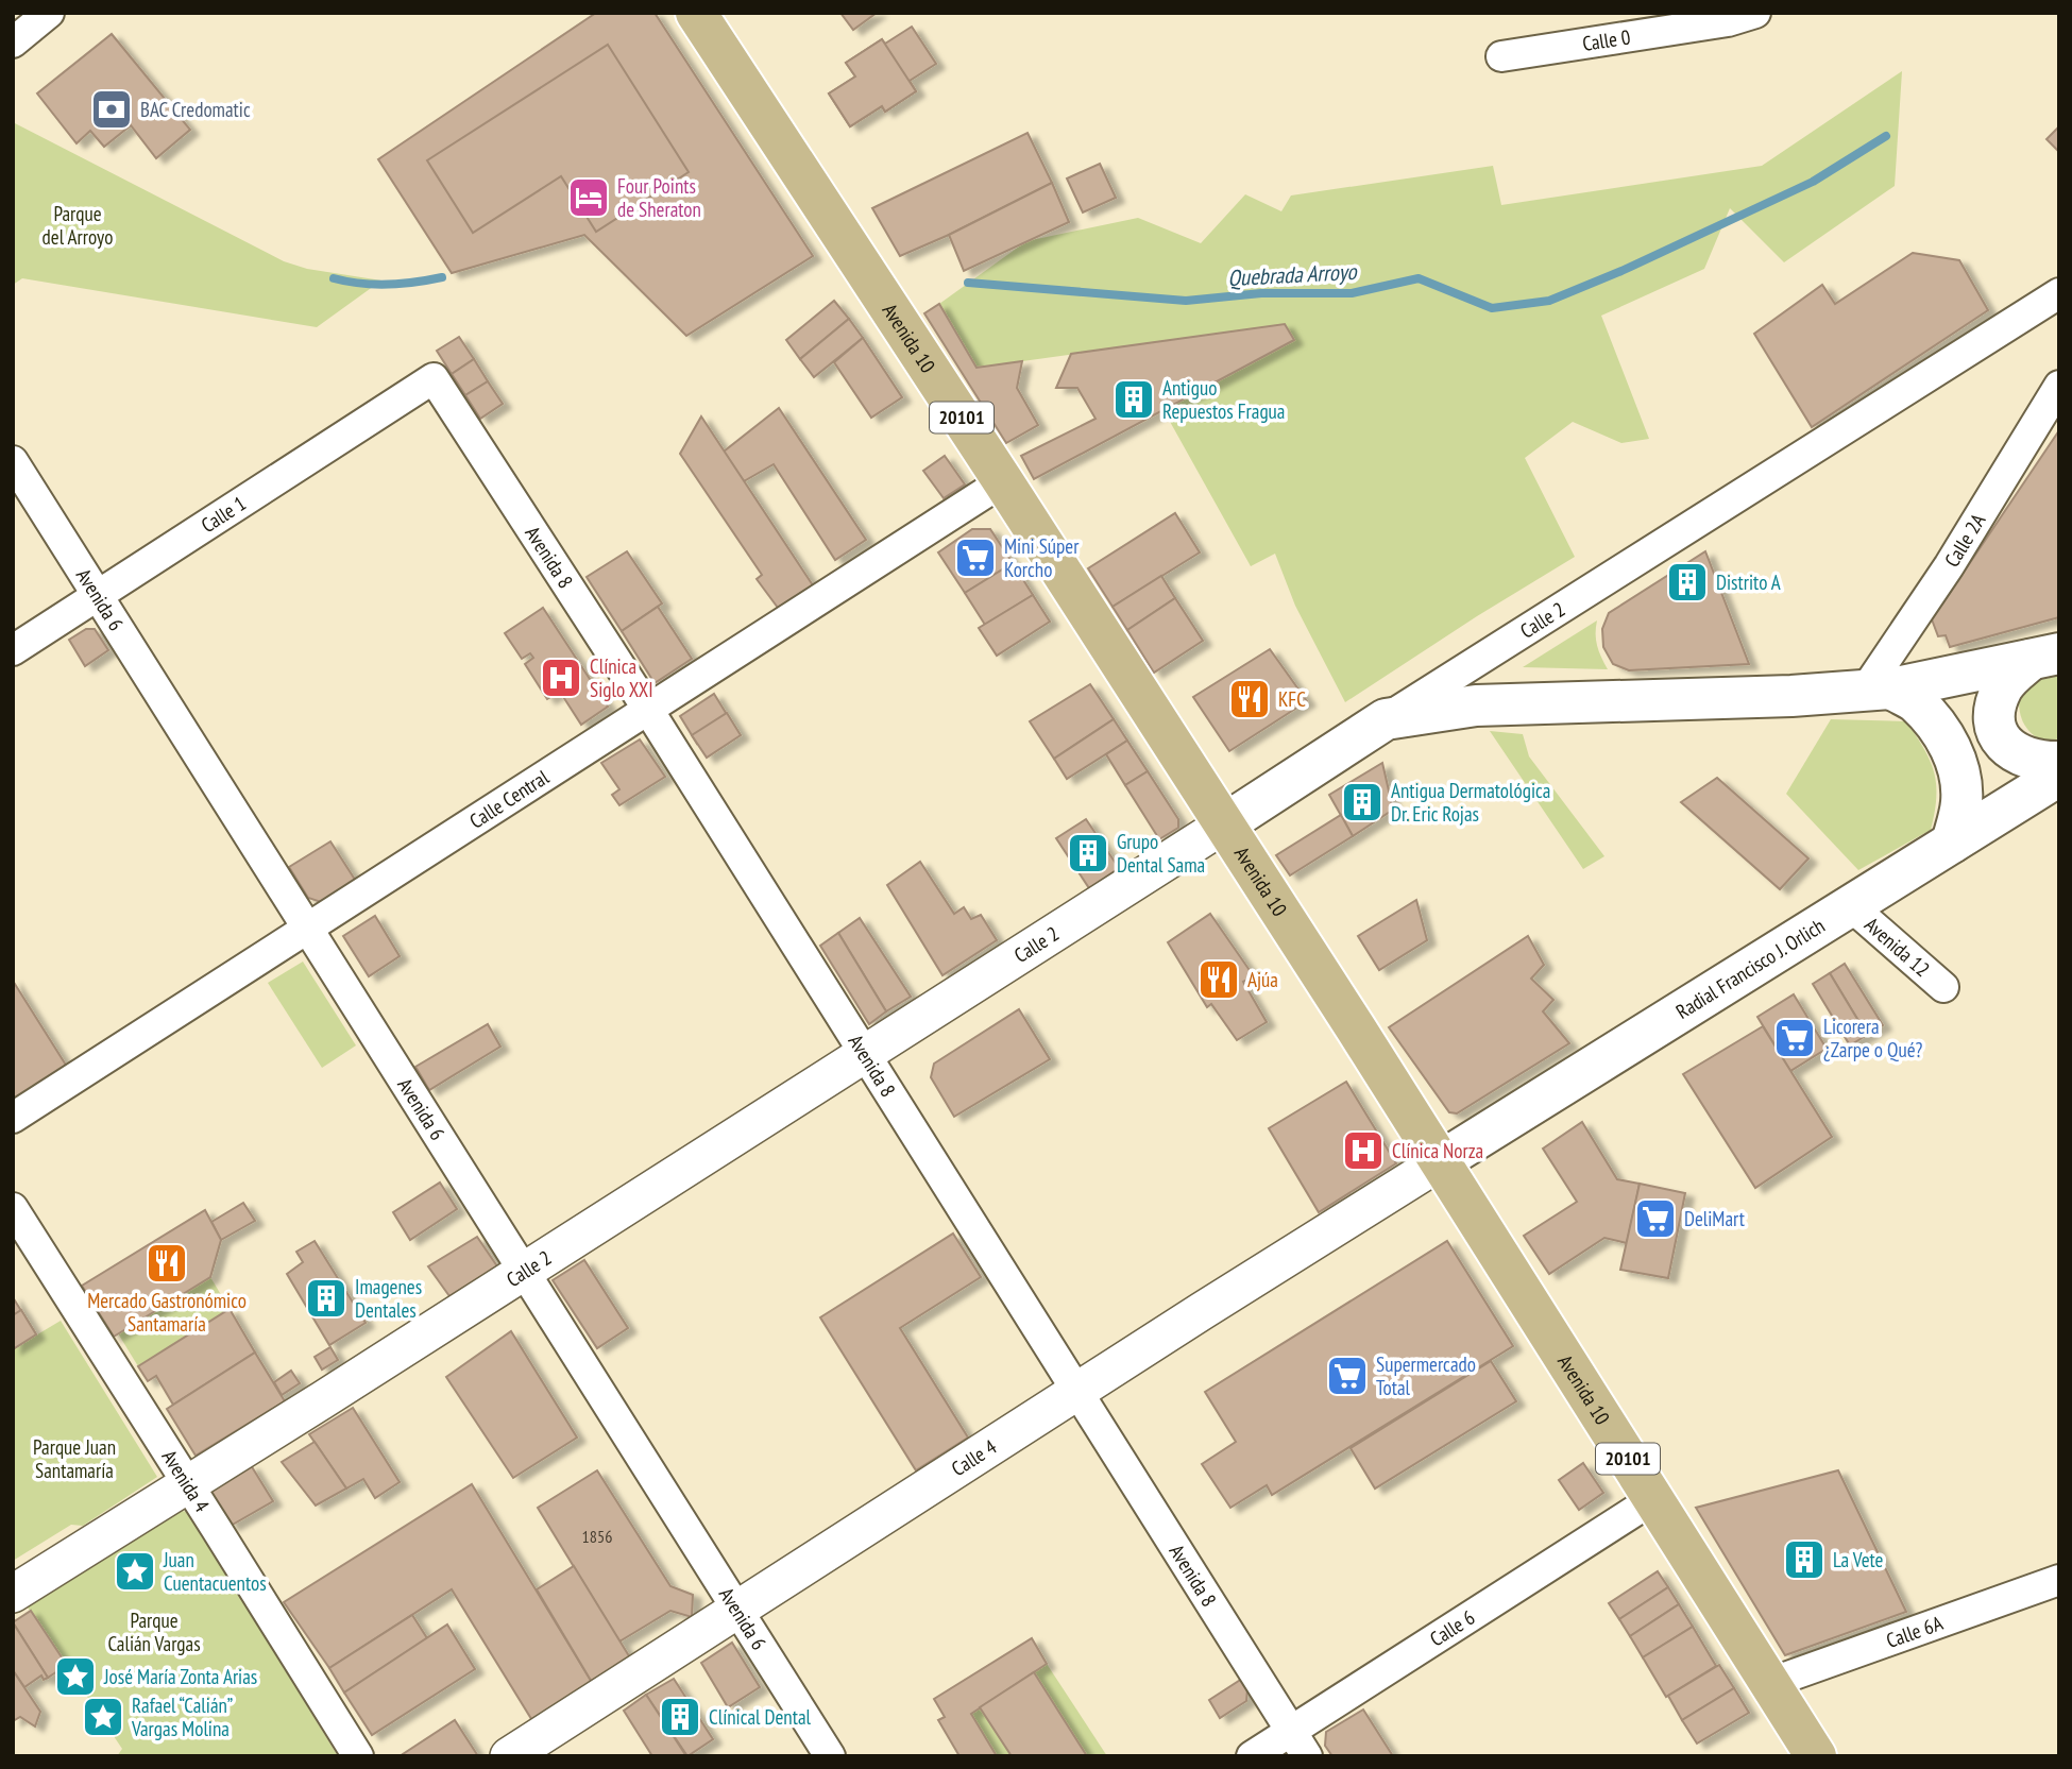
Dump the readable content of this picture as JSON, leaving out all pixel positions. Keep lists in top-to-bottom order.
{
  "streets": {
    "main road": [
      "Avenida 10",
      "20101",
      "Calle 2",
      "Radial Francisco J. Orlich"
    ],
    "street": [
      "Calle 0",
      "Calle 1",
      "Calle 2A",
      "Avenida 8",
      "Avenida 6",
      "Calle Central",
      "Avenida 12",
      "Calle 4",
      "Avenida 4",
      "Calle 6",
      "Calle 6A"
    ]
  },
  "crossings": [
    ["Avenida 10", "Calle 2"],
    ["Avenida 10", "Calle Central"],
    ["Avenida 10", "Radial Francisco J. Orlich"],
    ["Avenida 10", "Calle 4"],
    ["Avenida 10", "Calle 6"],
    ["Avenida 10", "Calle 6A"],
    ["Calle 1", "Avenida 8"],
    ["Calle 1", "Avenida 6"],
    ["Avenida 8", "Calle 2"],
    ["Avenida 8", "Calle Central"],
    ["Avenida 8", "Calle 4"],
    ["Avenida 8", "Calle 6"],
    ["Avenida 6", "Calle 2"],
    ["Avenida 6", "Calle Central"],
    ["Avenida 6", "Calle 4"],
    ["Calle 2", "Avenida 4"],
    ["Avenida 12", "Radial Francisco J. Orlich"],
    ["Radial Francisco J. Orlich", "Calle 4"]
  ],
  "water": ["Quebrada Arroyo"],
  "parks": ["Parque del Arroyo", "Parque Juan Santamaría", "Parque Calián Vargas"],
  "places": {
    "bank": ["BAC Credomatic"],
    "hotel": ["Four Points de Sheraton"],
    "building": [
      "Antiguo Repuestos Fragua",
      "Distrito A",
      "Antigua Dermatológica Dr. Eric Rojas",
      "Grupo Dental Sama",
      "Imagenes Dentales",
      "La Vete",
      "Clínical Dental"
    ],
    "supermarket": [
      "Mini Súper Korcho",
      "Licorera ¿Zarpe o Qué?",
      "DeliMart",
      "Supermercado Total"
    ],
    "hospital": ["Clínica Siglo XXI", "Clínica Norza"],
    "restaurant": ["KFC", "Ajúa", "Mercado Gastronómico Santamaría"],
    "place": ["Juan Cuentacuentos", "José María Zonta Arias", "Rafael “Calián” Vargas Molina"]
  },
  "house_numbers": ["1856"]
}
